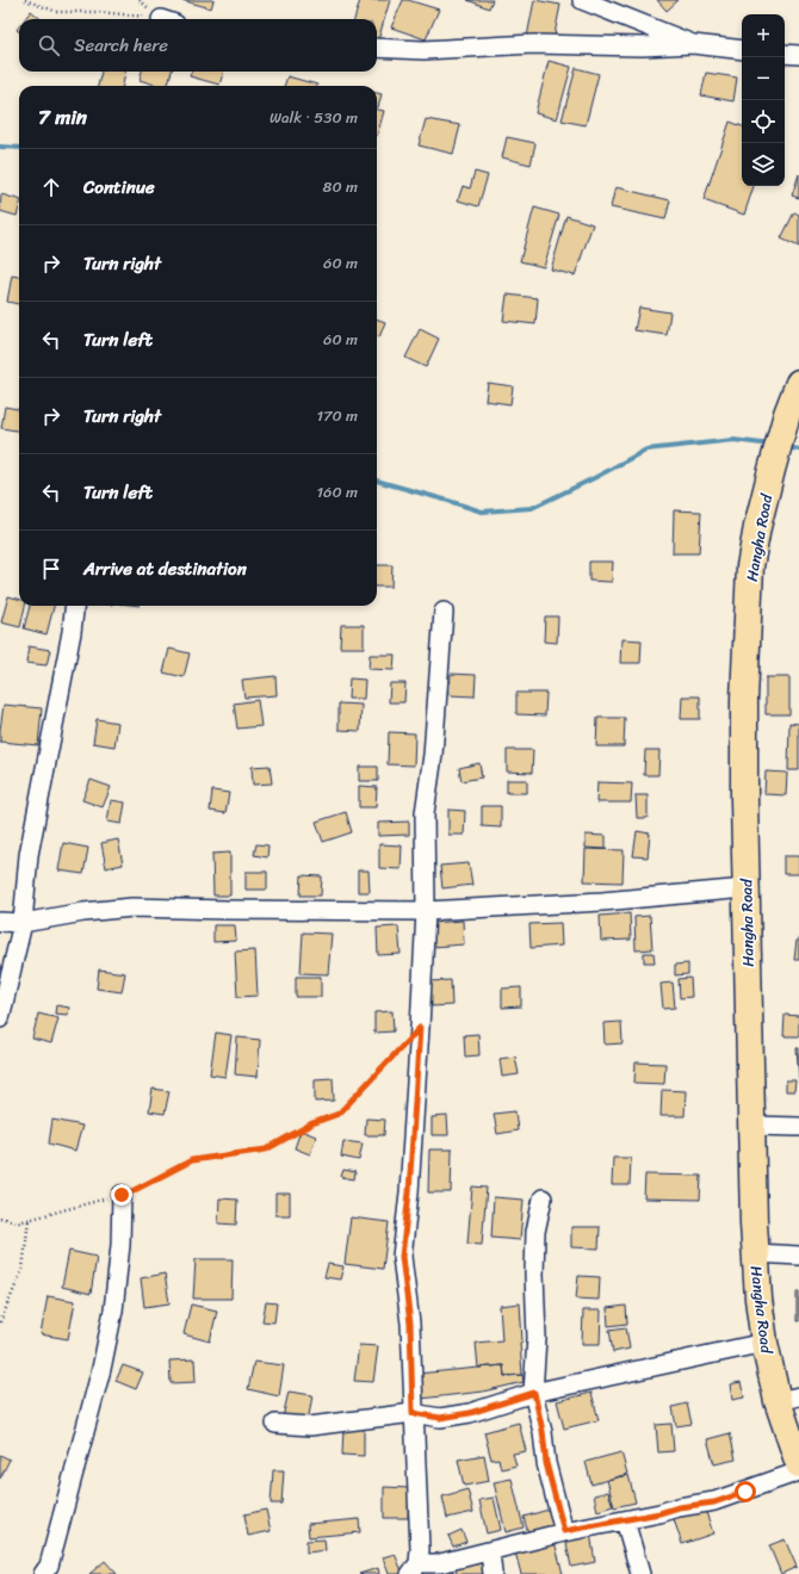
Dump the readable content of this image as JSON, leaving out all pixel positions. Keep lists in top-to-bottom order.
{
  "streets": {
    "highway": ["Hangha Road"]
  },
  "page": {
    "map_buttons": ["+", "−"],
    "search": "Search here",
    "heading": ["7 min", "Walk · 530 m"],
    "list": [
      ["Continue", "80 m"],
      ["Turn right", "60 m"],
      ["Turn left", "60 m"],
      ["Turn right", "170 m"],
      ["Turn left", "160 m"],
      "Arrive at destination"
    ]
  }
}
